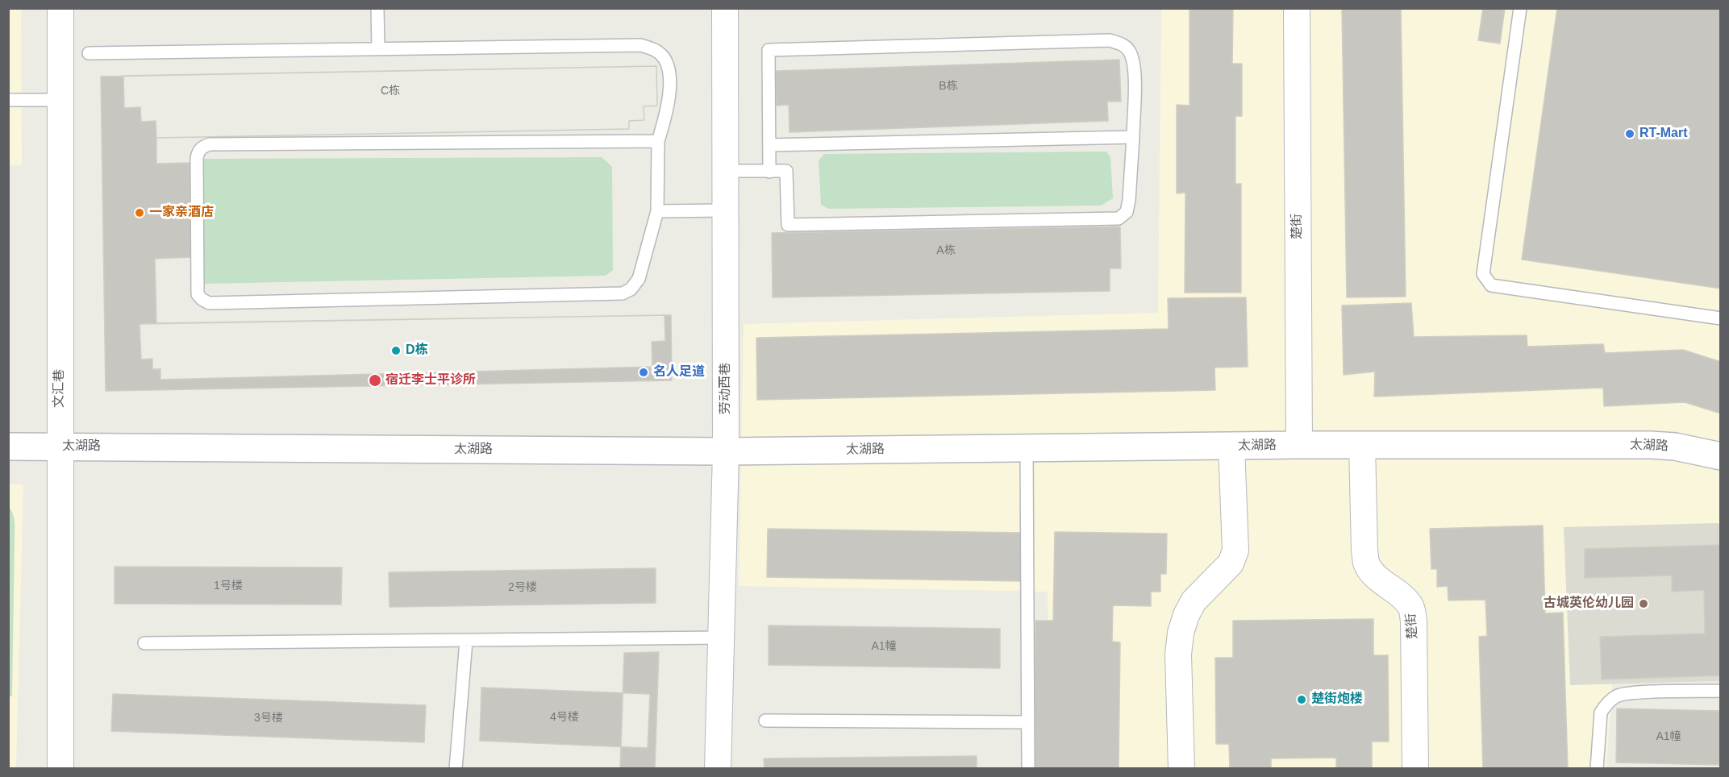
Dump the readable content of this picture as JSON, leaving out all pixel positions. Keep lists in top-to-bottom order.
{
  "streets": {
    "street": [
      "楚街",
      "文汇巷",
      "劳动西巷",
      "太湖路"
    ]
  },
  "crossings": [
    ["楚街", "太湖路"],
    ["文汇巷", "太湖路"],
    ["劳动西巷", "太湖路"]
  ],
  "places": [
    "RT-Mart",
    "一家亲酒店",
    "D栋",
    "名人足道",
    "宿迁李士平诊所",
    "古城英伦幼儿园",
    "楚街炮楼"
  ],
  "house_numbers": [
    "B栋",
    "C栋",
    "A栋",
    "1号楼",
    "2号楼",
    "A1幢",
    "4号楼",
    "3号楼",
    "A1幢"
  ]
}
